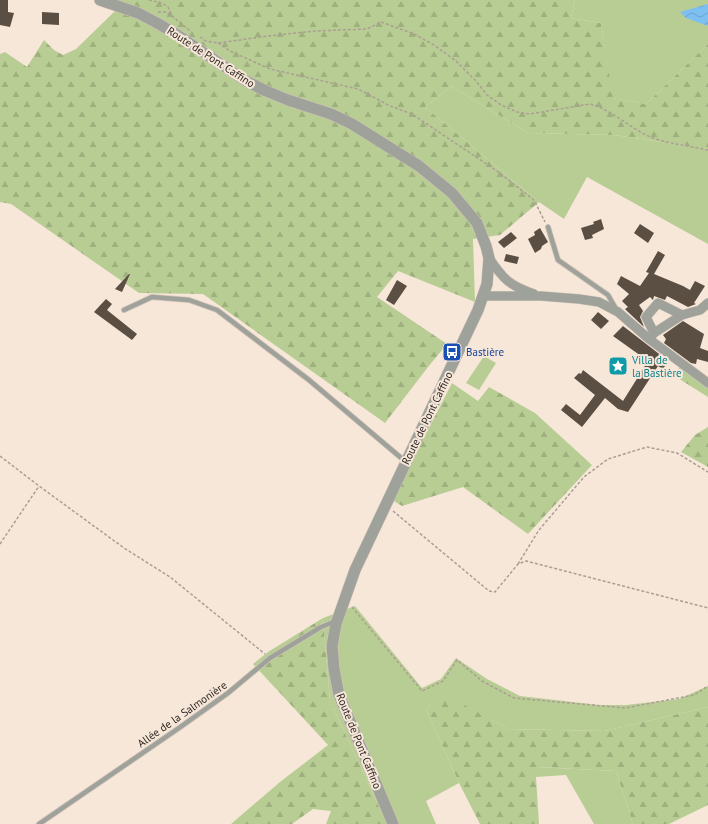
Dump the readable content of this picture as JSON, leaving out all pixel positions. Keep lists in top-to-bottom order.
{
  "streets": {
    "street": ["Route de Pont Caffino"],
    "lane": ["Allée de la Salmonière"]
  },
  "crossings": [
    ["Route de Pont Caffino", "Allée de la Salmonière"]
  ],
  "places": {
    "bus stop": ["Bastière"],
    "place": ["Villa de la Bastière"]
  }
}
